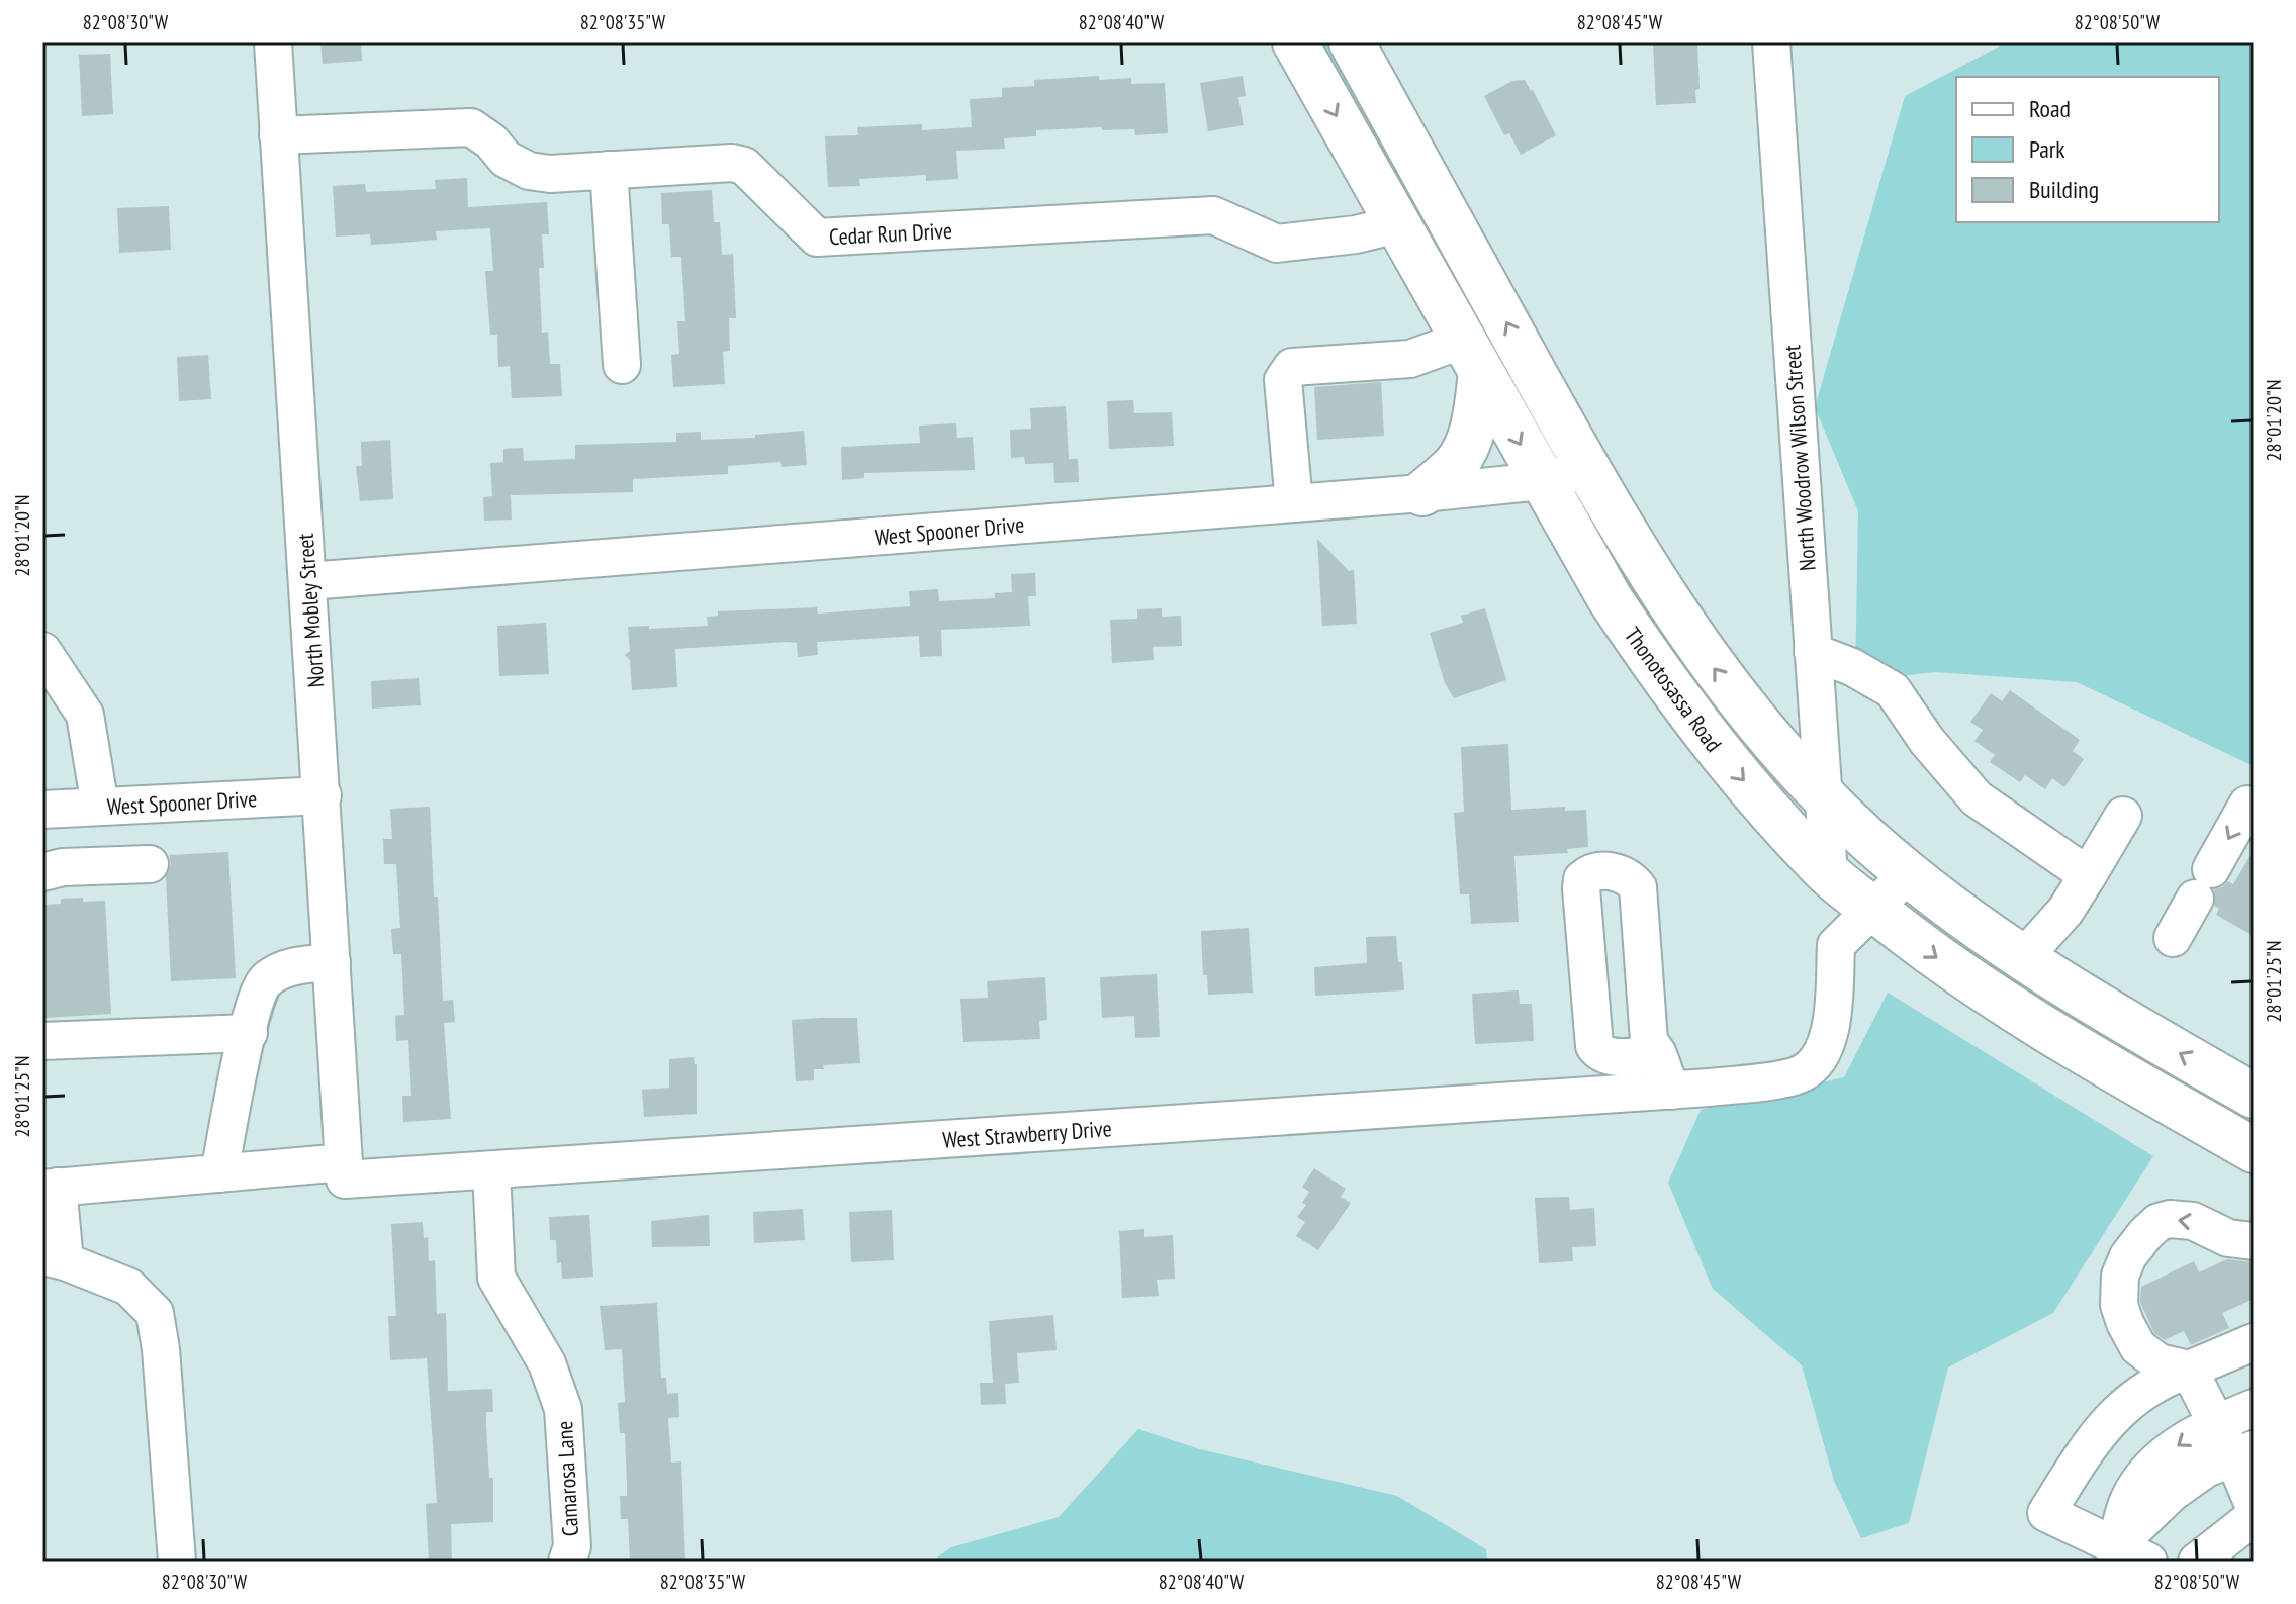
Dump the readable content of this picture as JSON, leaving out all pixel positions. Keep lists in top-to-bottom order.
{
  "streets": {
    "main road": ["Thonotosassa Road"],
    "street": [
      "Cedar Run Drive",
      "North Woodrow Wilson Street",
      "West Spooner Drive",
      "North Mobley Street",
      "West Strawberry Drive",
      "Camarosa Lane"
    ]
  },
  "crossings": [
    ["Cedar Run Drive", "North Mobley Street"],
    ["Cedar Run Drive", "Thonotosassa Road"],
    ["North Woodrow Wilson Street", "Thonotosassa Road"],
    ["West Spooner Drive", "North Mobley Street"],
    ["West Spooner Drive", "Thonotosassa Road"],
    ["North Mobley Street", "West Strawberry Drive"],
    ["Thonotosassa Road", "West Strawberry Drive"],
    ["West Strawberry Drive", "Camarosa Lane"]
  ],
  "legend": ["Road", "Park", "Building"],
  "coordinates": [
    "82°08'30\"W",
    "82°08'35\"W",
    "82°08'40\"W",
    "82°08'45\"W",
    "82°08'50\"W",
    "28°01'20\"N",
    "28°01'25\"N"
  ]
}
